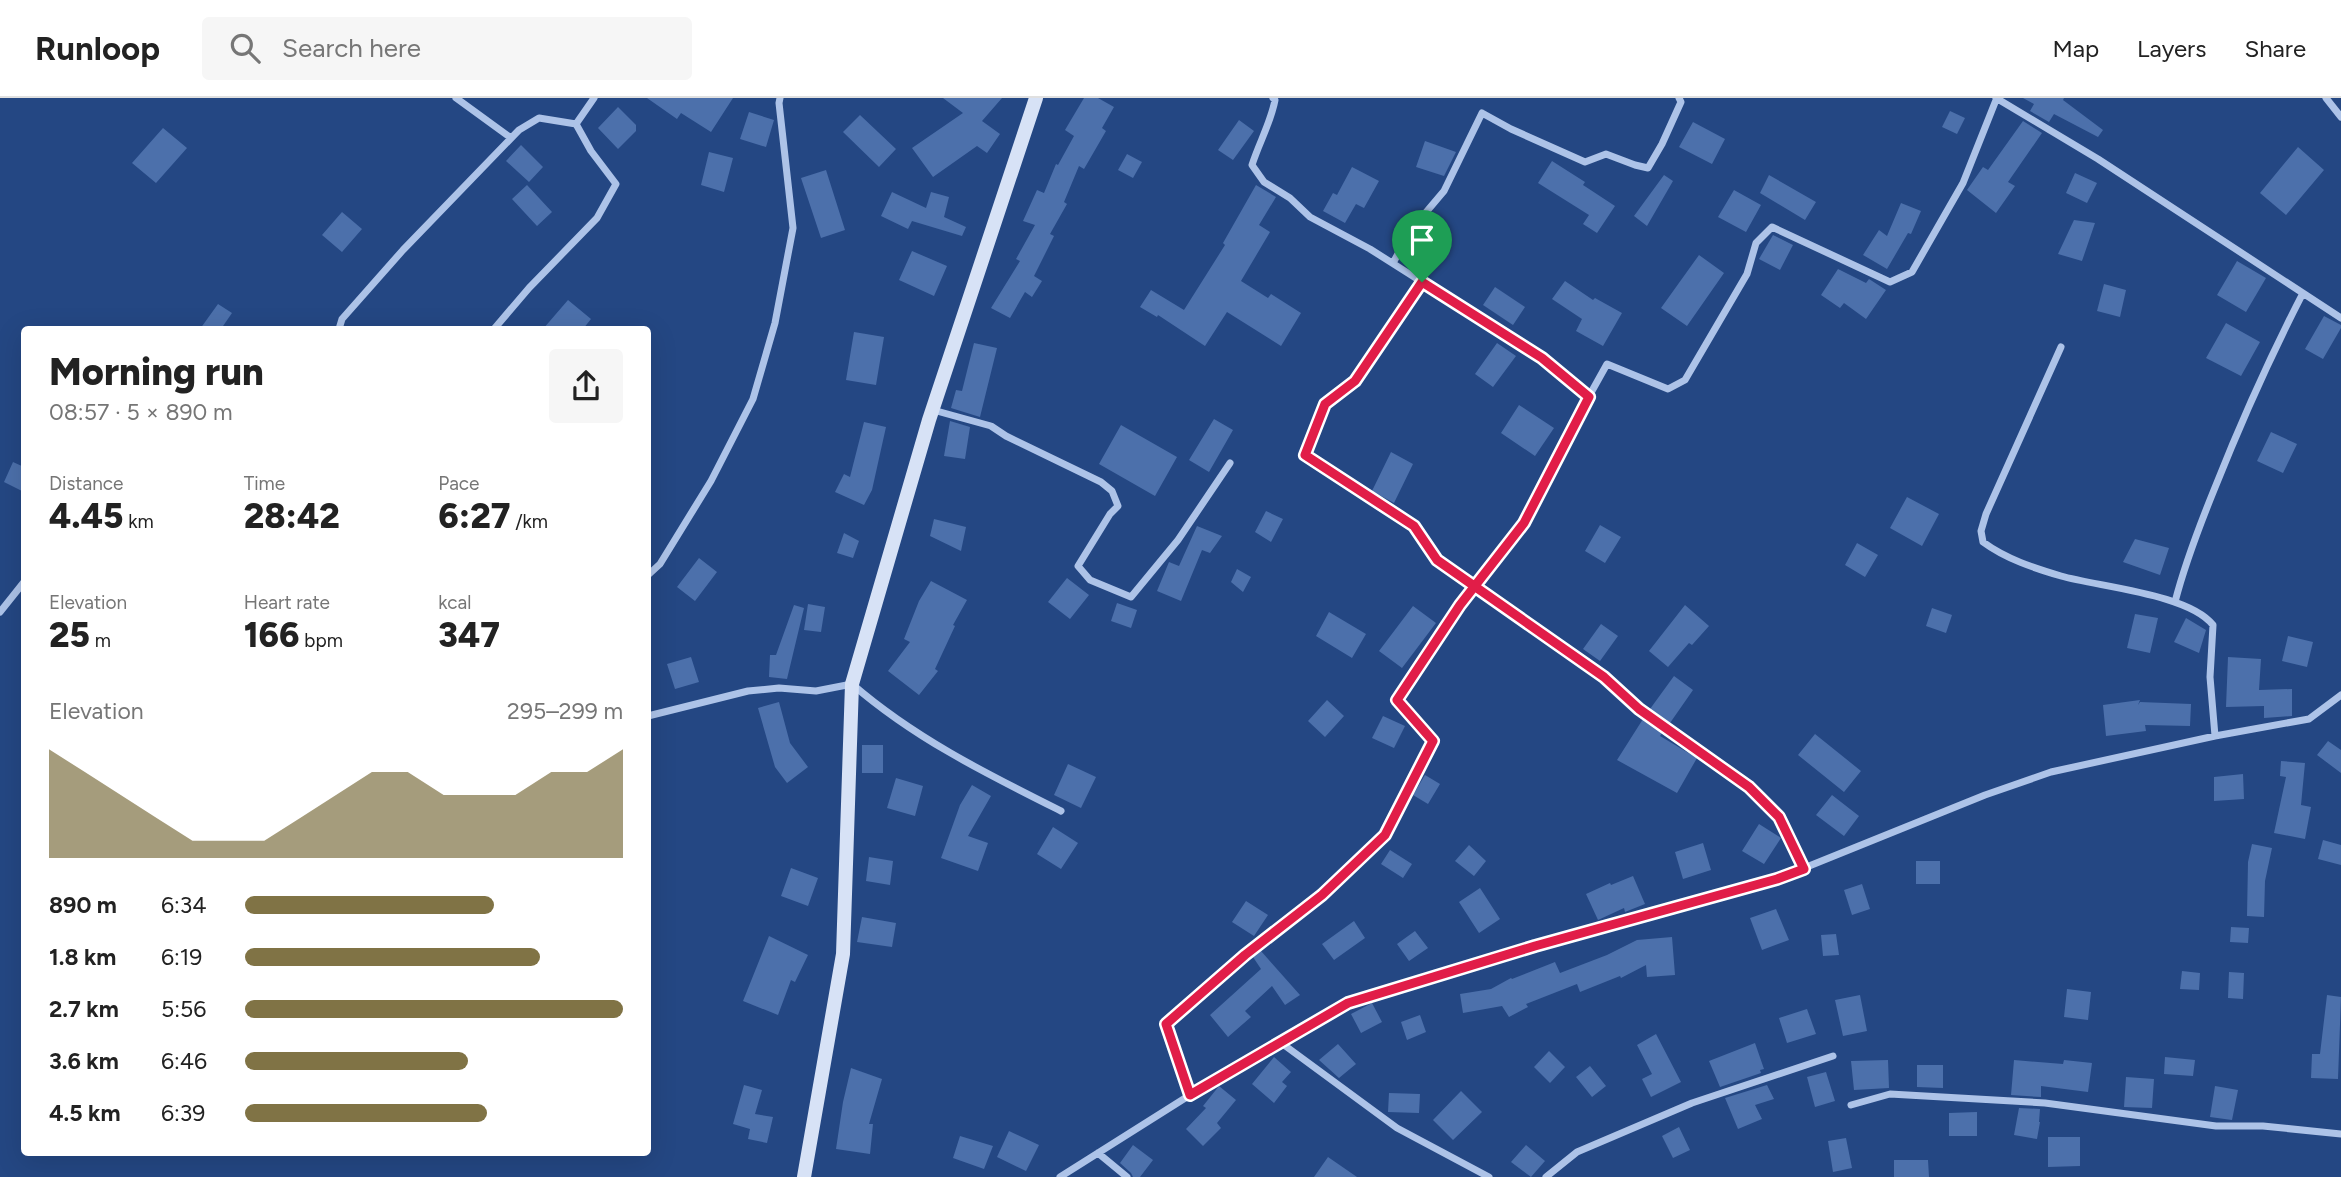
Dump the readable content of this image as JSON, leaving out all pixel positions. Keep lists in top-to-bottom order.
{
  "page": {
    "header": "Runloop",
    "search": "Search here",
    "nav": ["Map", "Layers", "Share"],
    "heading": ["Morning run", "08:57 · 5 × 890 m"],
    "stats": [
      ["Distance", "4.45 km"],
      ["Time", "28:42"],
      ["Pace", "6:27 /km"],
      ["Elevation", "25 m"],
      ["Heart rate", "166 bpm"],
      ["kcal", "347"]
    ],
    "chart": ["Elevation", "295–299 m"],
    "list": [
      {
        "name": "890 m",
        "note": "6:34"
      },
      {
        "name": "1.8 km",
        "note": "6:19"
      },
      {
        "name": "2.7 km",
        "note": "5:56"
      },
      {
        "name": "3.6 km",
        "note": "6:46"
      },
      {
        "name": "4.5 km",
        "note": "6:39"
      }
    ]
  }
}
